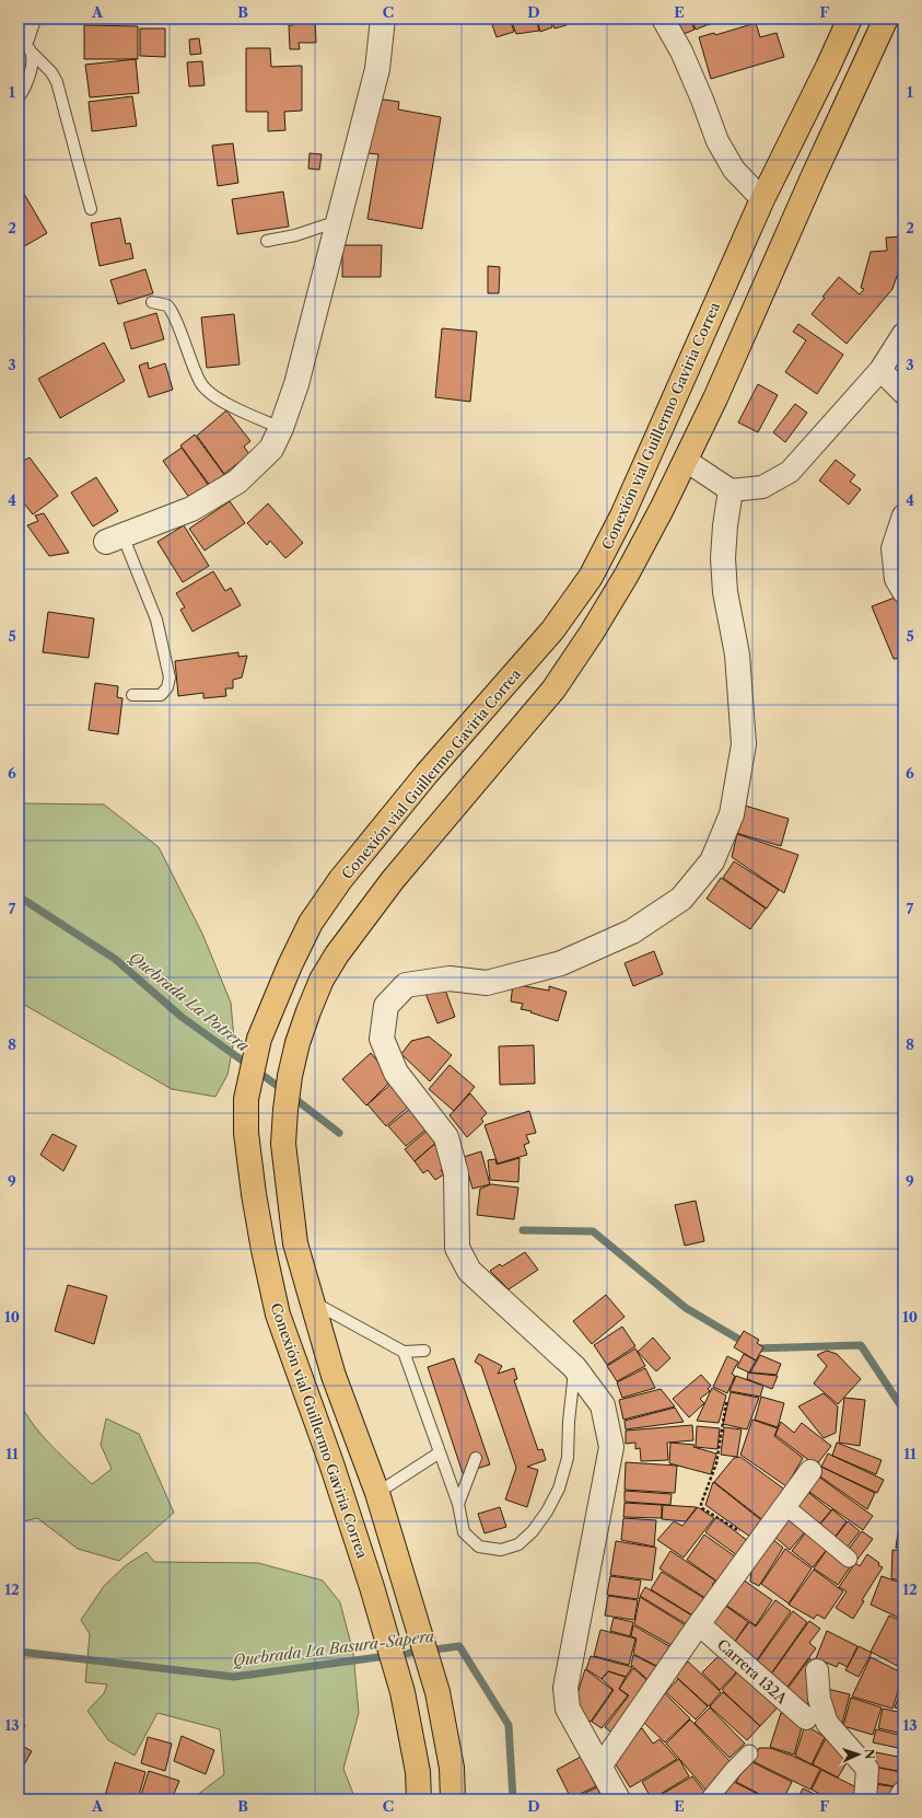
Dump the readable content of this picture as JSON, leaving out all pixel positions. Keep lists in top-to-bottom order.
{
  "streets": {
    "highway": ["Conexión vial Guillermo Gaviria Correa"],
    "street": ["Carrera 132A"]
  },
  "water": ["Quebrada La Potrera", "Quebrada La Basura-Sapera"],
  "north": "right",
  "grid": {
    "columns": [
      "A",
      "B",
      "C",
      "D",
      "E",
      "F"
    ],
    "rows": [
      "1",
      "2",
      "3",
      "4",
      "5",
      "6",
      "7",
      "8",
      "9",
      "10",
      "11",
      "12",
      "13"
    ]
  }
}
